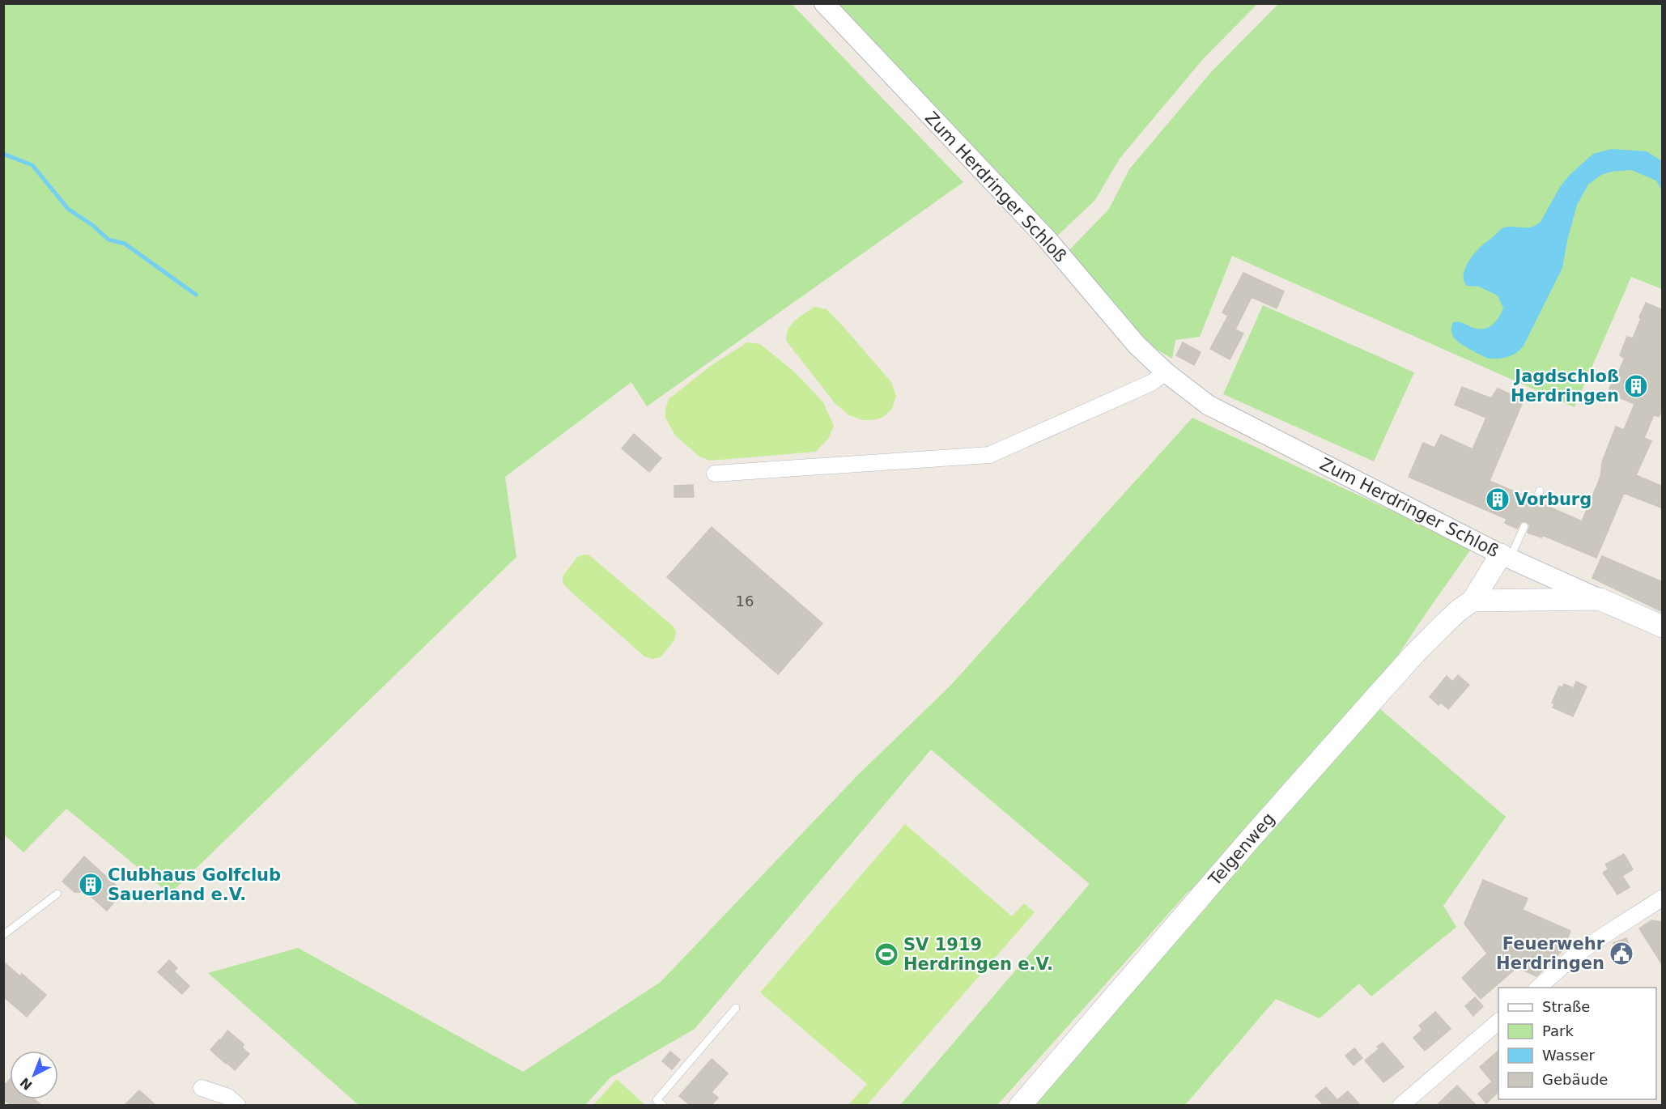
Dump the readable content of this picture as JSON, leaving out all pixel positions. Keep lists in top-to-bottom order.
{
  "streets": {
    "main road": ["Zum Herdringer Schloß", "Telgenweg"]
  },
  "crossings": [
    ["Zum Herdringer Schloß", "Telgenweg"]
  ],
  "places": {
    "building": ["Jagdschloß Herdringen", "Vorburg", "Clubhaus Golfclub Sauerland e.V."],
    "public building": ["Feuerwehr Herdringen"],
    "sports": ["SV 1919 Herdringen e.V."]
  },
  "house_numbers": ["16"],
  "legend": [
    "Straße",
    "Park",
    "Wasser",
    "Gebäude"
  ],
  "north": "bottom left"
}
